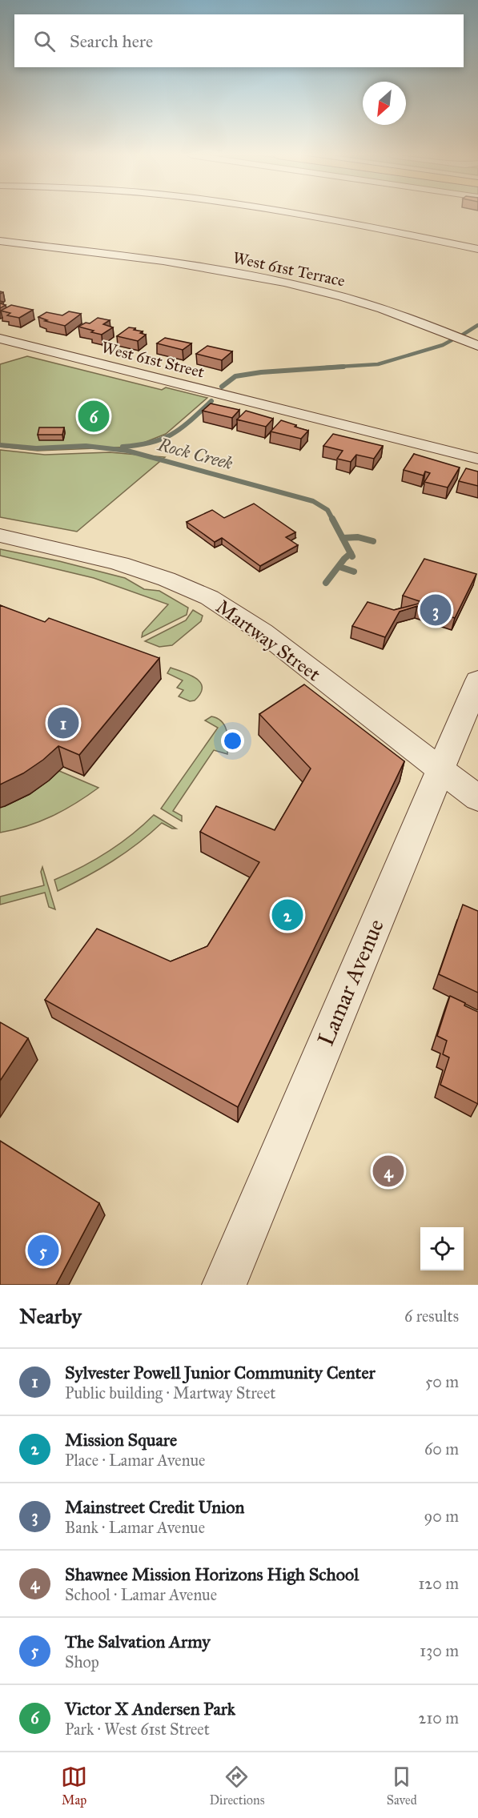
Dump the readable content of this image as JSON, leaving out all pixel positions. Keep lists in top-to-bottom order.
{
  "streets": {
    "street": [
      "West 61st Terrace",
      "West 61st Street",
      "Martway Street",
      "Lamar Avenue"
    ]
  },
  "crossings": [
    ["Martway Street", "Lamar Avenue"]
  ],
  "water": ["Rock Creek"],
  "north": "bottom left",
  "page": {
    "search": "Search here",
    "pins": [
      "6",
      "3",
      "1",
      "2",
      "4",
      "5"
    ],
    "heading": ["Nearby", "6 results"],
    "list": [
      {
        "mark": "1",
        "name": "Sylvester Powell Junior Community Center",
        "note": "Public building · Martway Street",
        "value": "50 m"
      },
      {
        "mark": "2",
        "name": "Mission Square",
        "note": "Place · Lamar Avenue",
        "value": "60 m"
      },
      {
        "mark": "3",
        "name": "Mainstreet Credit Union",
        "note": "Bank · Lamar Avenue",
        "value": "90 m"
      },
      {
        "mark": "4",
        "name": "Shawnee Mission Horizons High School",
        "note": "School · Lamar Avenue",
        "value": "120 m"
      },
      {
        "mark": "5",
        "name": "The Salvation Army",
        "note": "Shop",
        "value": "130 m"
      },
      {
        "mark": "6",
        "name": "Victor X Andersen Park",
        "note": "Park · West 61st Street",
        "value": "210 m"
      }
    ],
    "nav": ["Map", "Directions", "Saved"]
  }
}
